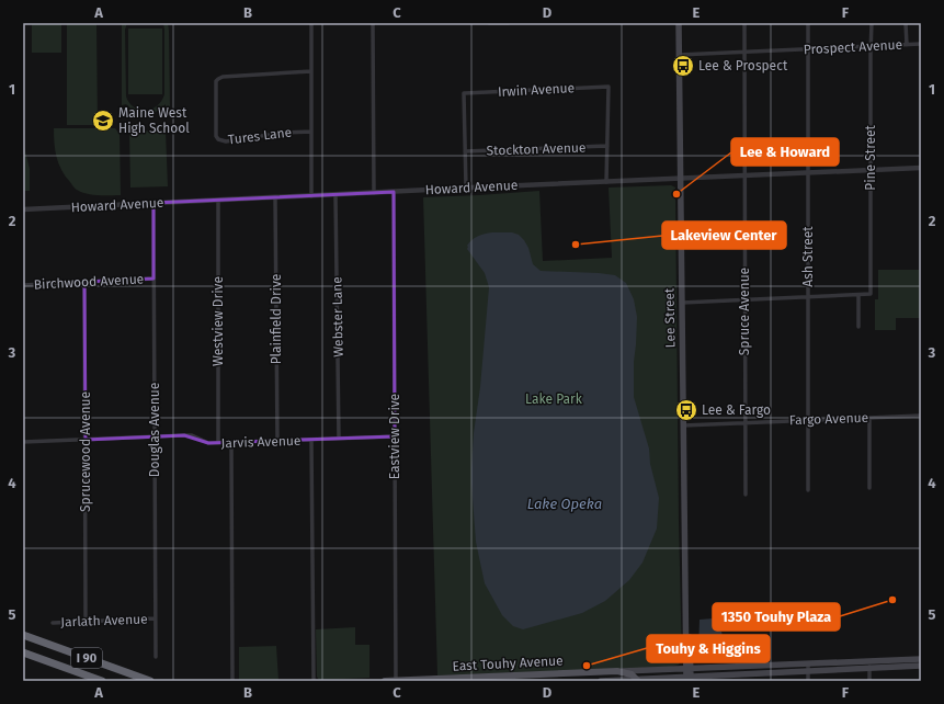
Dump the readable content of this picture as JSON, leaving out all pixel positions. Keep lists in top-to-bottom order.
{
  "streets": {
    "highway": ["I 90"],
    "main road": ["Lee Street", "East Touhy Avenue"],
    "street": [
      "Prospect Avenue",
      "Irwin Avenue",
      "Tures Lane",
      "Stockton Avenue",
      "Pine Street",
      "Howard Avenue",
      "Ash Street",
      "Birchwood Avenue",
      "Spruce Avenue",
      "Webster Lane",
      "Plainfield Drive",
      "Westview Drive",
      "Fargo Avenue",
      "Douglas Avenue",
      "Eastview Drive",
      "Jarvis Avenue",
      "Sprucewood Avenue",
      "Jarlath Avenue"
    ]
  },
  "crossings": [
    ["Prospect Avenue", "Pine Street"],
    ["Prospect Avenue", "Ash Street"],
    ["Prospect Avenue", "Spruce Avenue"],
    ["Prospect Avenue", "Lee Street"],
    ["Irwin Avenue", "Stockton Avenue"],
    ["Pine Street", "Howard Avenue"],
    ["Howard Avenue", "Ash Street"],
    ["Howard Avenue", "Spruce Avenue"],
    ["Howard Avenue", "Webster Lane"],
    ["Howard Avenue", "Lee Street"],
    ["Howard Avenue", "Plainfield Drive"],
    ["Howard Avenue", "Westview Drive"],
    ["Howard Avenue", "Douglas Avenue"],
    ["Howard Avenue", "Eastview Drive"],
    ["Ash Street", "Fargo Avenue"],
    ["Birchwood Avenue", "Douglas Avenue"],
    ["Birchwood Avenue", "Sprucewood Avenue"],
    ["Spruce Avenue", "Fargo Avenue"],
    ["Webster Lane", "Jarvis Avenue"],
    ["Lee Street", "Fargo Avenue"],
    ["Lee Street", "East Touhy Avenue"],
    ["Plainfield Drive", "Jarvis Avenue"],
    ["Westview Drive", "Jarvis Avenue"],
    ["Douglas Avenue", "Jarvis Avenue"],
    ["Douglas Avenue", "Jarlath Avenue"],
    ["Eastview Drive", "Jarvis Avenue"],
    ["Eastview Drive", "East Touhy Avenue"],
    ["Jarvis Avenue", "Sprucewood Avenue"],
    ["Sprucewood Avenue", "Jarlath Avenue"]
  ],
  "water": ["Lake Opeka"],
  "parks": ["Lake Park"],
  "places": {
    "bus stop": ["Lee & Prospect", "Lee & Fargo"],
    "school or university": ["Maine West High School"],
    "other": [
      "Lee & Howard",
      "Lakeview Center",
      "1350 Touhy Plaza",
      "Touhy & Higgins"
    ]
  },
  "grid": {
    "columns": [
      "A",
      "B",
      "C",
      "D",
      "E",
      "F"
    ],
    "rows": [
      "1",
      "2",
      "3",
      "4",
      "5"
    ]
  }
}
